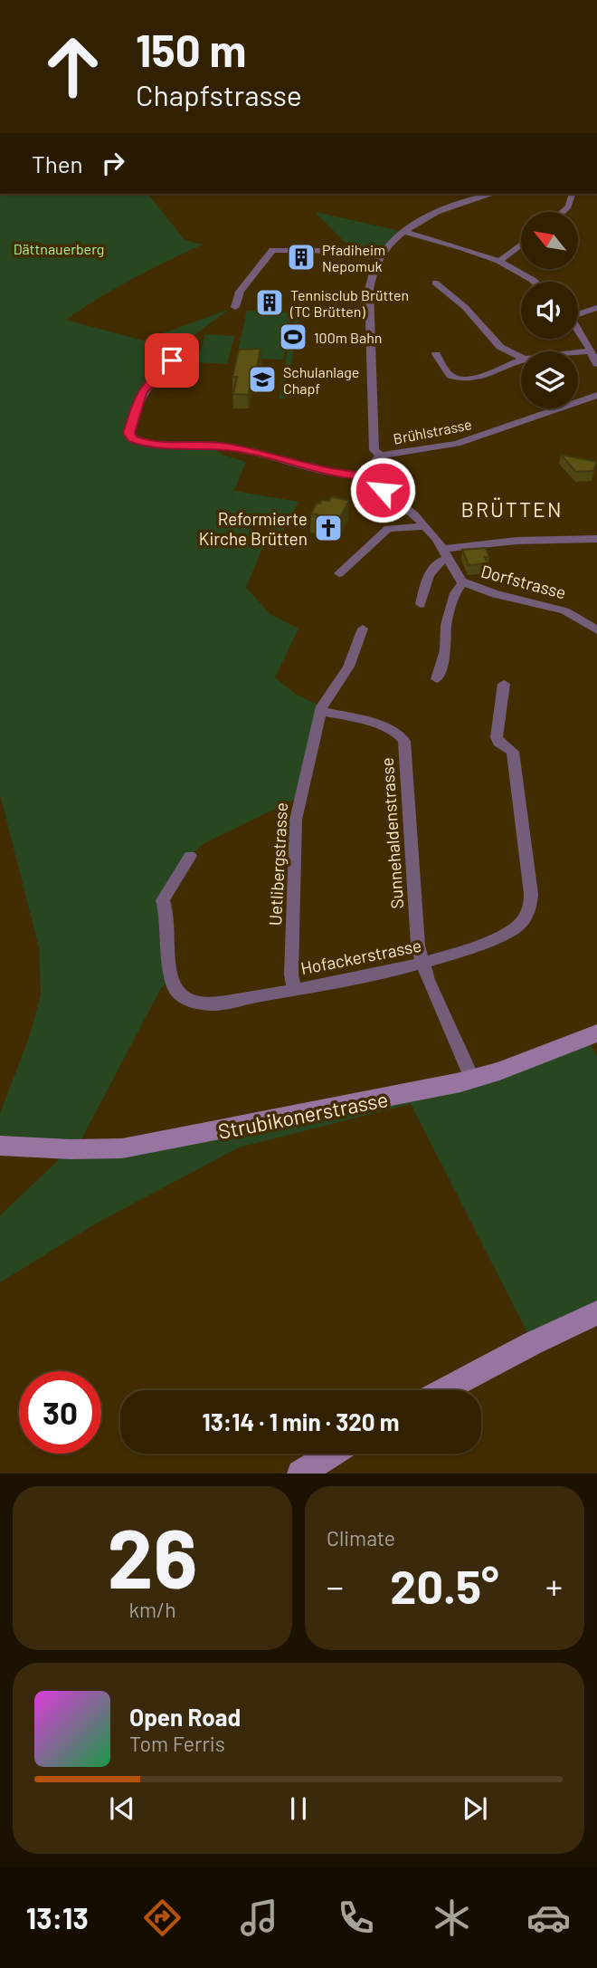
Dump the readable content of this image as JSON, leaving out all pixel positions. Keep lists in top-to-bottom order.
{
  "streets": {
    "street": [
      "Brühlstrasse",
      "Dorfstrasse",
      "Sunnehaldenstrasse",
      "Uetlibergstrasse",
      "Hofackerstrasse",
      "Strubikonerstrasse"
    ]
  },
  "crossings": [
    ["Sunnehaldenstrasse", "Uetlibergstrasse"],
    ["Sunnehaldenstrasse", "Hofackerstrasse"],
    ["Sunnehaldenstrasse", "Strubikonerstrasse"],
    ["Uetlibergstrasse", "Hofackerstrasse"]
  ],
  "districts": ["BRÜTTEN"],
  "parks": ["Dättnauerberg"],
  "places": {
    "building": ["Pfadiheim Nepomuk", "Tennisclub Brütten (TC Brütten)"],
    "sports": ["100m Bahn"],
    "school or university": ["Schulanlage Chapf"],
    "church": ["Reformierte Kirche Brütten"]
  },
  "north": "top left",
  "page": {
    "turn": ["150 m", "Chapfstrasse"],
    "then": "Then",
    "limit": "30",
    "trip": "13:14 · 1 min · 320 m",
    "tile": [
      ["26", "km/h"],
      "Climate"
    ],
    "heat": ["−", "20.5°", "+"],
    "song": ["Open Road", "Tom Ferris"],
    "tabs": "13:13"
  }
}
